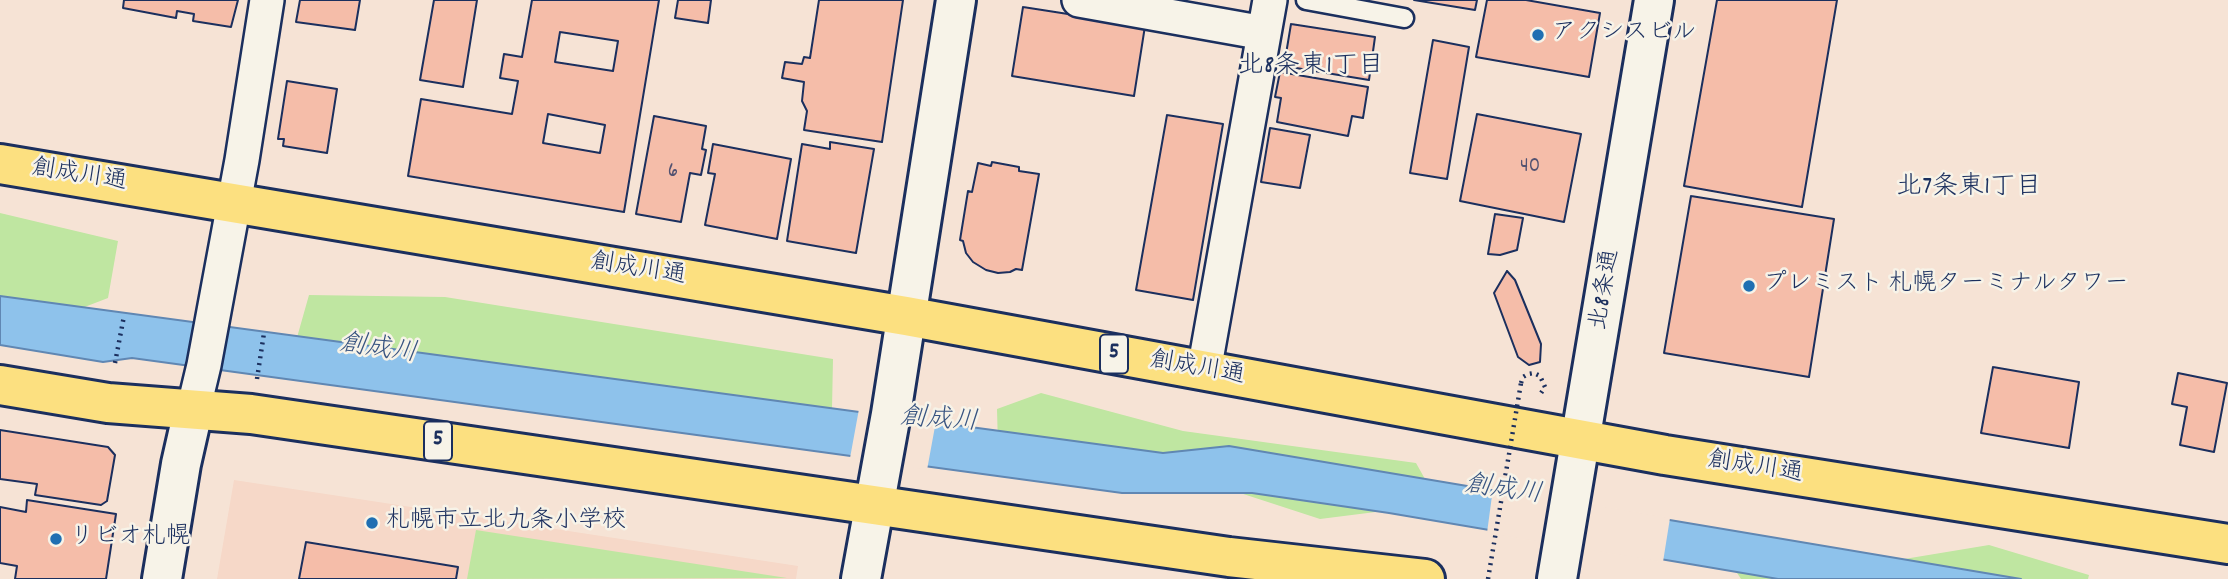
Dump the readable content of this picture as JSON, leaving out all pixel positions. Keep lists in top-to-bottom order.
{
  "streets": {
    "highway": ["創成川通", "5"],
    "street": ["北8条通"]
  },
  "crossings": [
    ["創成川通", "北8条通"]
  ],
  "districts": ["北8条東1丁目", "北7条東1丁目"],
  "water": ["創成川"],
  "places": [
    "アクシスビル",
    "プレミスト 札幌ターミナルタワー",
    "札幌市立北九条小学校",
    "リビオ札幌"
  ],
  "house_numbers": ["40", "6"]
}
